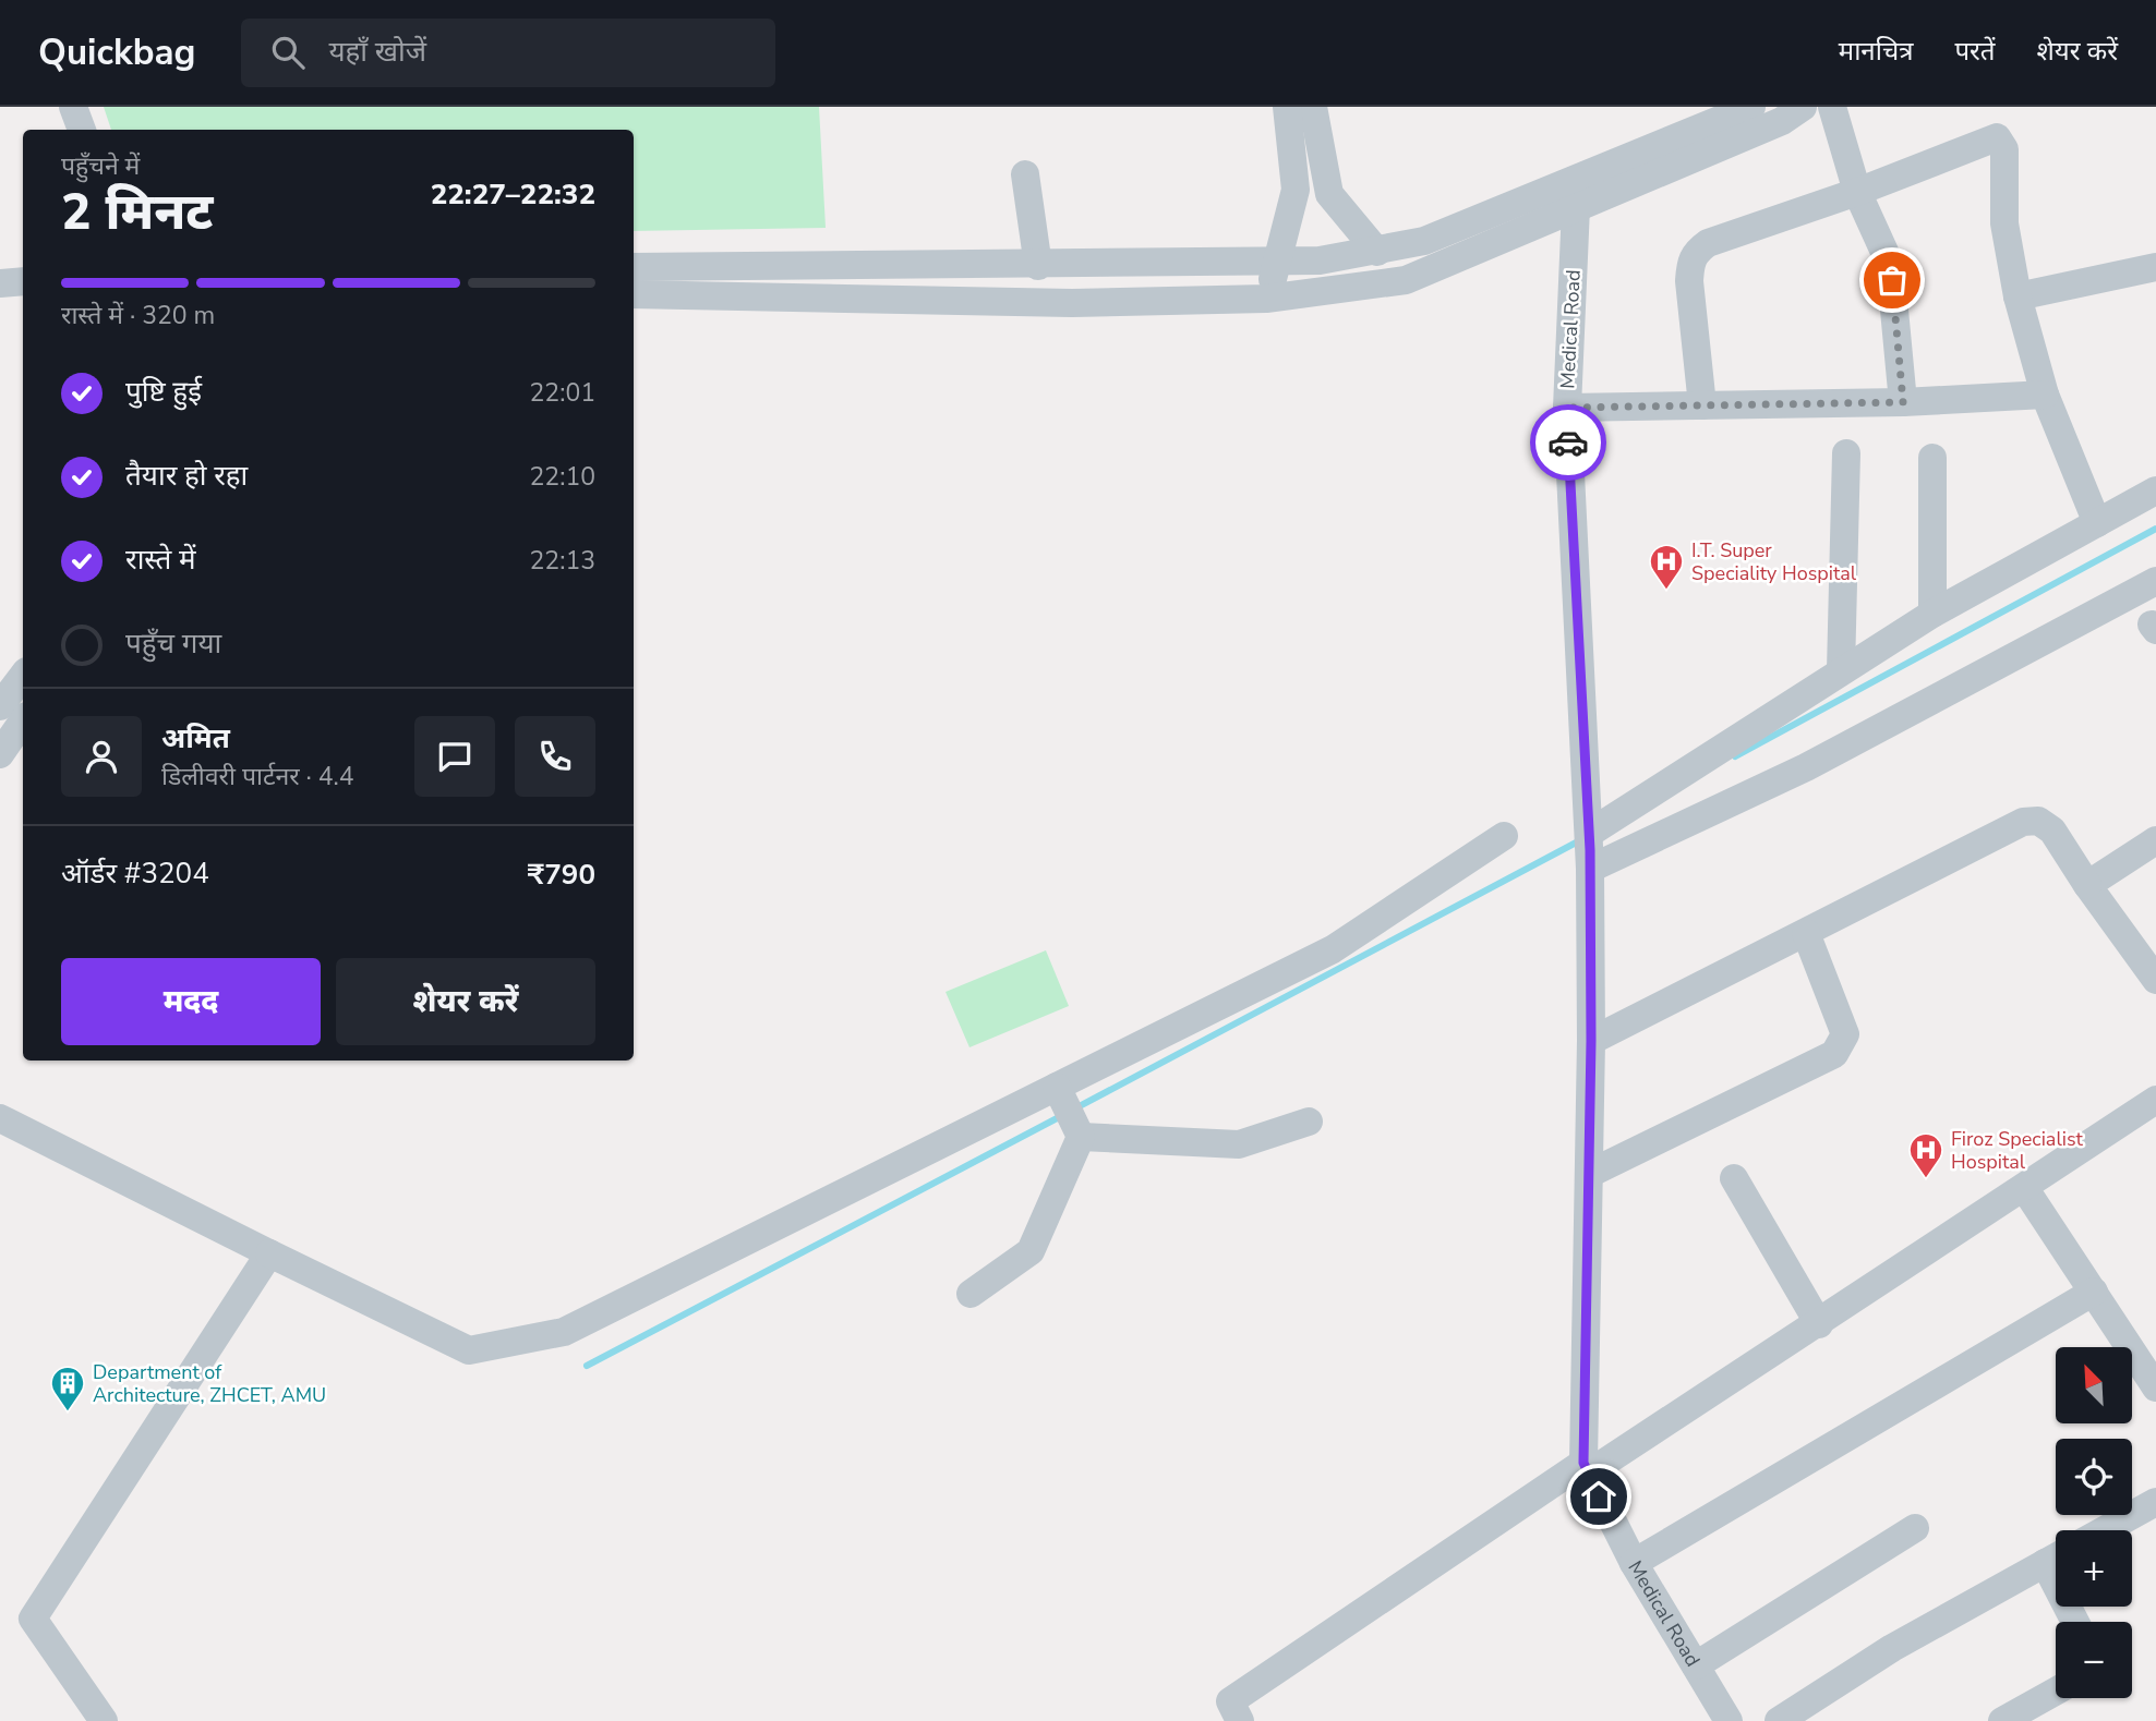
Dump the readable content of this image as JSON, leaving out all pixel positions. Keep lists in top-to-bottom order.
{
  "streets": {
    "street": ["Medical Road"]
  },
  "places": {
    "hospital": ["I.T. Super Speciality Hospital", "Firoz Specialist Hospital"],
    "building": ["Department of Architecture, ZHCET, AMU"]
  },
  "north": "top left",
  "page": {
    "header": "Quickbag",
    "search": "यहाँ खोजें",
    "nav": ["मानचित्र", "परतें", "शेयर करें"],
    "heading": ["2 मिनट", "पहुँचने में", "22:27–22:32"],
    "panel": [
      "अमित",
      "डिलीवरी पार्टनर · 4.4",
      "ऑर्डर #3204",
      "₹790"
    ],
    "bar": "रास्ते में · 320 m",
    "list": [
      ["पुष्टि हुई", "22:01"],
      ["तैयार हो रहा", "22:10"],
      ["रास्ते में", "22:13"],
      "पहुँच गया"
    ],
    "buttons": ["मदद", "शेयर करें"],
    "map_buttons": ["+", "−"]
  }
}
